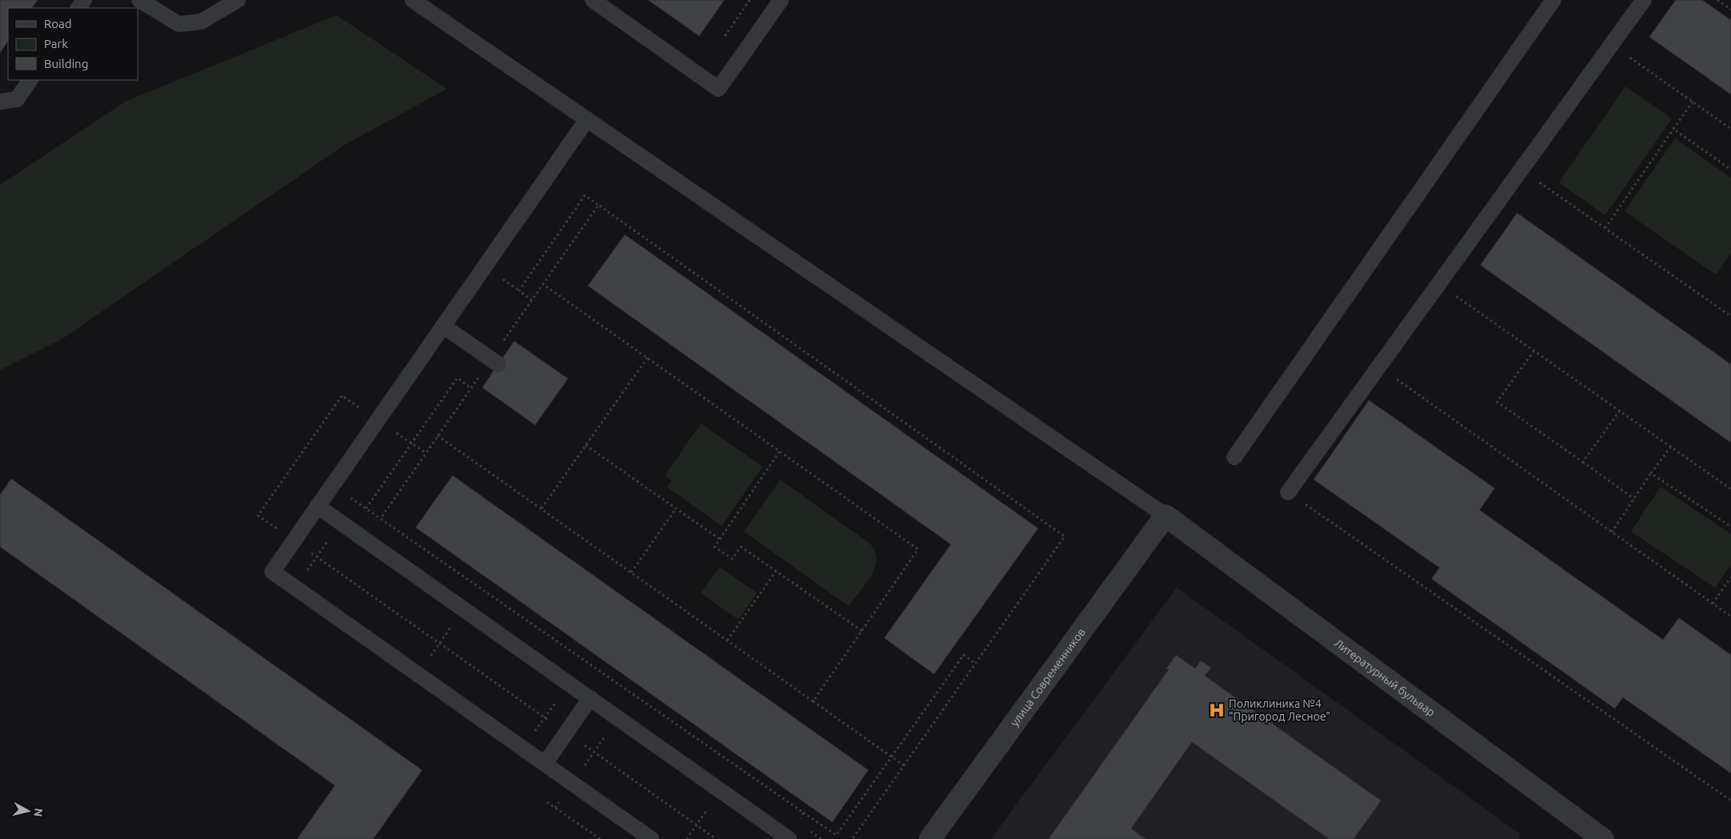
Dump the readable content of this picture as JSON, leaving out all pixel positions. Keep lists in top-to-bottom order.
{
  "streets": {
    "street": ["улица Современников", "Литературный бульвар"]
  },
  "crossings": [
    ["улица Современников", "Литературный бульвар"]
  ],
  "places": {
    "hospital": ["Поликлиника №4 \"Пригород Лесное\""]
  },
  "legend": ["Road", "Park", "Building"],
  "north": "right"
}
